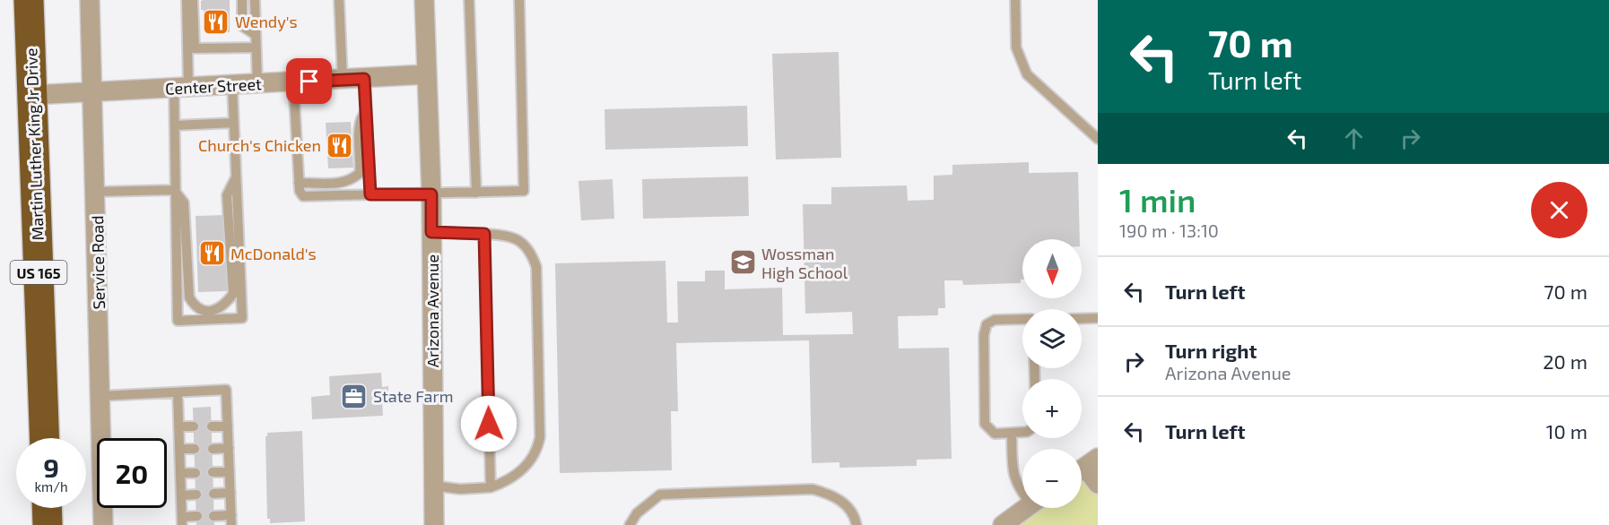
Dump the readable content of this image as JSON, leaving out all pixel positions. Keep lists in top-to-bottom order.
{
  "streets": {
    "highway": ["Martin Luther King Jr Drive", "US 165"],
    "street": ["Center Street", "Service Road", "Arizona Avenue"]
  },
  "crossings": [
    ["Center Street", "Martin Luther King Jr Drive"],
    ["Center Street", "Service Road"],
    ["Center Street", "Arizona Avenue"]
  ],
  "places": {
    "restaurant": ["Wendy's", "Church's Chicken", "McDonald's"],
    "school or university": ["Wossman High School"],
    "office": ["State Farm"]
  },
  "north": "bottom",
  "page": {
    "turn": ["70 m", "Turn left"],
    "heading": ["1 min", "190 m · 13:10"],
    "map_buttons": ["+", "−"],
    "list": [
      {
        "name": "Turn left",
        "value": "70 m"
      },
      {
        "name": "Turn right",
        "note": "Arizona Avenue",
        "value": "20 m"
      },
      {
        "name": "Turn left",
        "value": "10 m"
      }
    ],
    "speed": "9 km/h",
    "limit": "20"
  }
}
